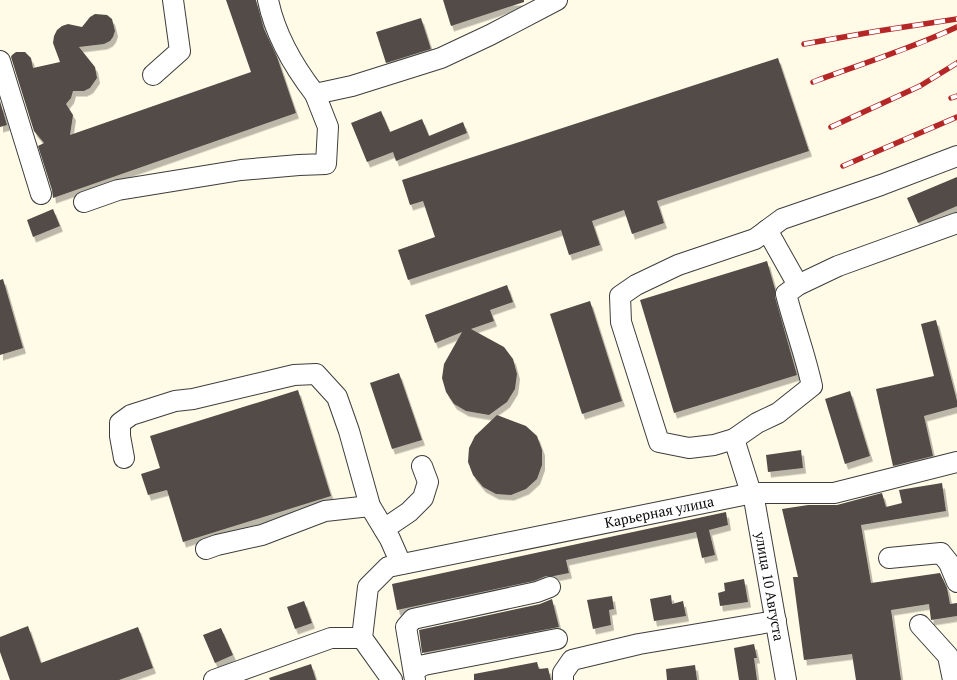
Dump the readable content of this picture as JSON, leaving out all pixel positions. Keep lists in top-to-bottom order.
{
  "streets": {
    "street": ["Карьерная улица", "улица 10 Августа"]
  },
  "crossings": [
    ["Карьерная улица", "улица 10 Августа"]
  ]
}
